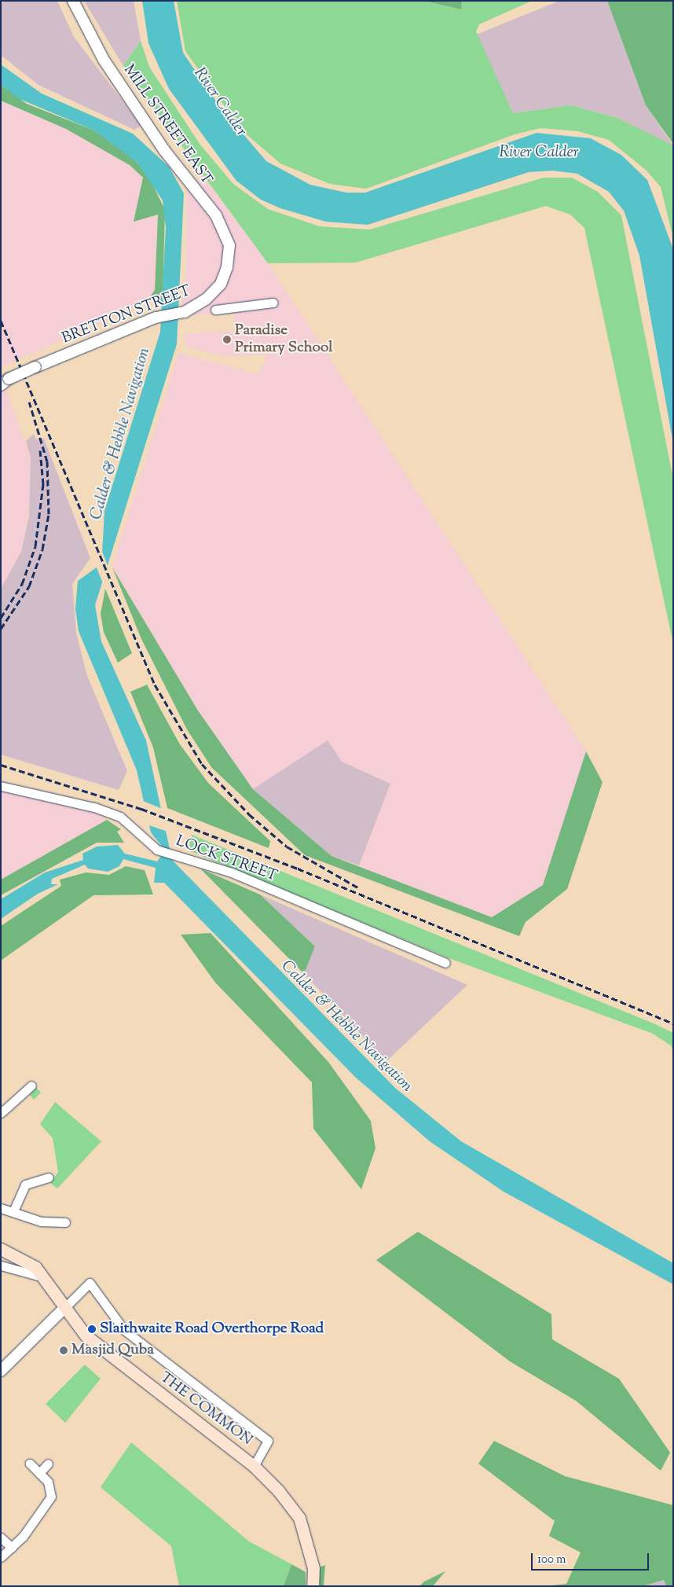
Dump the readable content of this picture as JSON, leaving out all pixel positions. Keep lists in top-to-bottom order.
{
  "streets": {
    "main road": ["THE COMMON"],
    "street": ["MILL STREET EAST", "BRETTON STREET", "LOCK STREET"]
  },
  "crossings": [
    ["MILL STREET EAST", "BRETTON STREET"]
  ],
  "water": ["River Calder", "Calder & Hebble Navigation"],
  "places": ["Paradise Primary School", "Slaithwaite Road Overthorpe Road", "Masjid Quba"],
  "scale_bar": "100 m"
}
